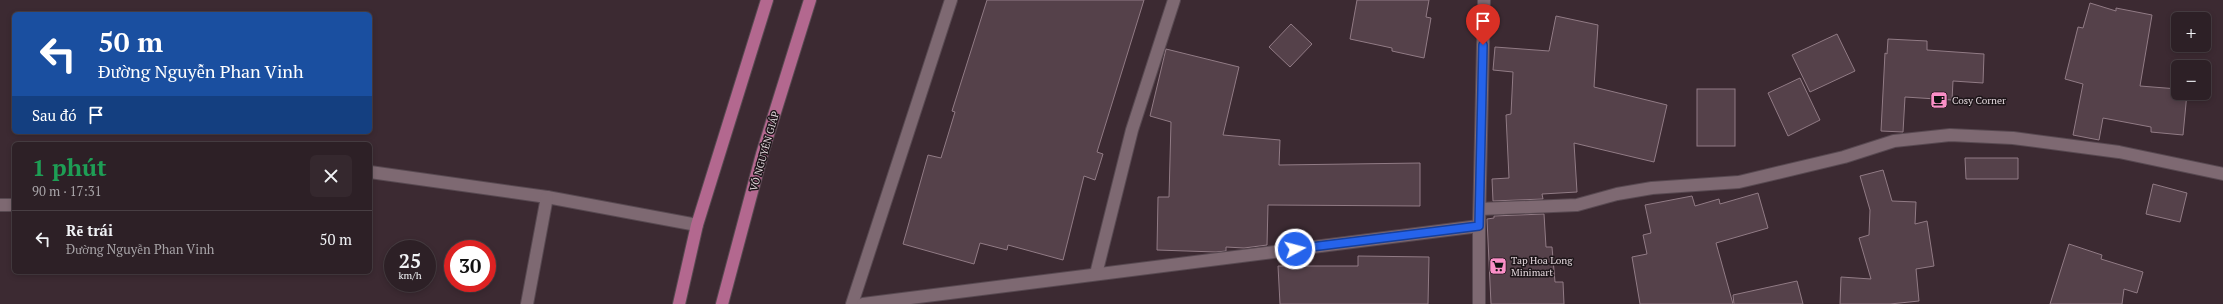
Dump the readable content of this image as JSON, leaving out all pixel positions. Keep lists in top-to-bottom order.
{
  "streets": {
    "main road": ["VÕ NGUYÊN GIÁP"]
  },
  "places": {
    "cafe": ["Cosy Corner"],
    "supermarket": ["Tap Hoa Long Minimart"]
  },
  "page": {
    "map_buttons": ["+", "−"],
    "turn": ["50 m", "Đường Nguyễn Phan Vinh"],
    "then": "Sau đó",
    "heading": ["1 phút", "90 m · 17:31"],
    "list": [
      {
        "name": "Rẽ trái",
        "note": "Đường Nguyễn Phan Vinh",
        "value": "50 m"
      }
    ],
    "speed": "25 km/h",
    "limit": "30"
  }
}
